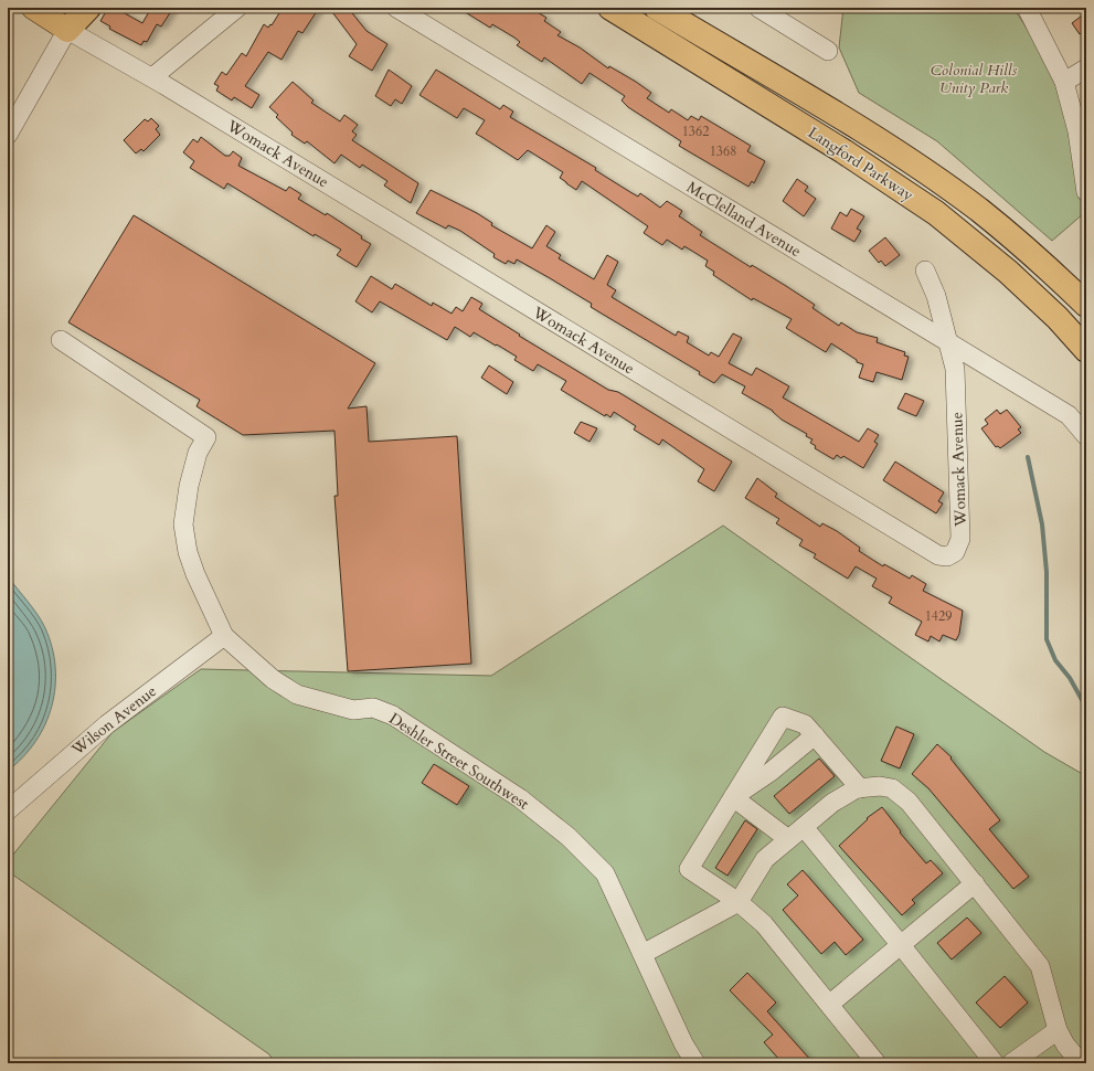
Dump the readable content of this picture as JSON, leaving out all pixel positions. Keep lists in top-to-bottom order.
{
  "streets": {
    "highway": ["Langford Parkway"],
    "main road": ["Womack Avenue"],
    "street": ["McClelland Avenue", "Wilson Avenue", "Deshler Street Southwest"]
  },
  "crossings": [
    ["Womack Avenue", "McClelland Avenue"],
    ["Wilson Avenue", "Deshler Street Southwest"]
  ],
  "parks": ["Colonial Hills Unity Park"],
  "house_numbers": ["1362", "1368", "1429"]
}
